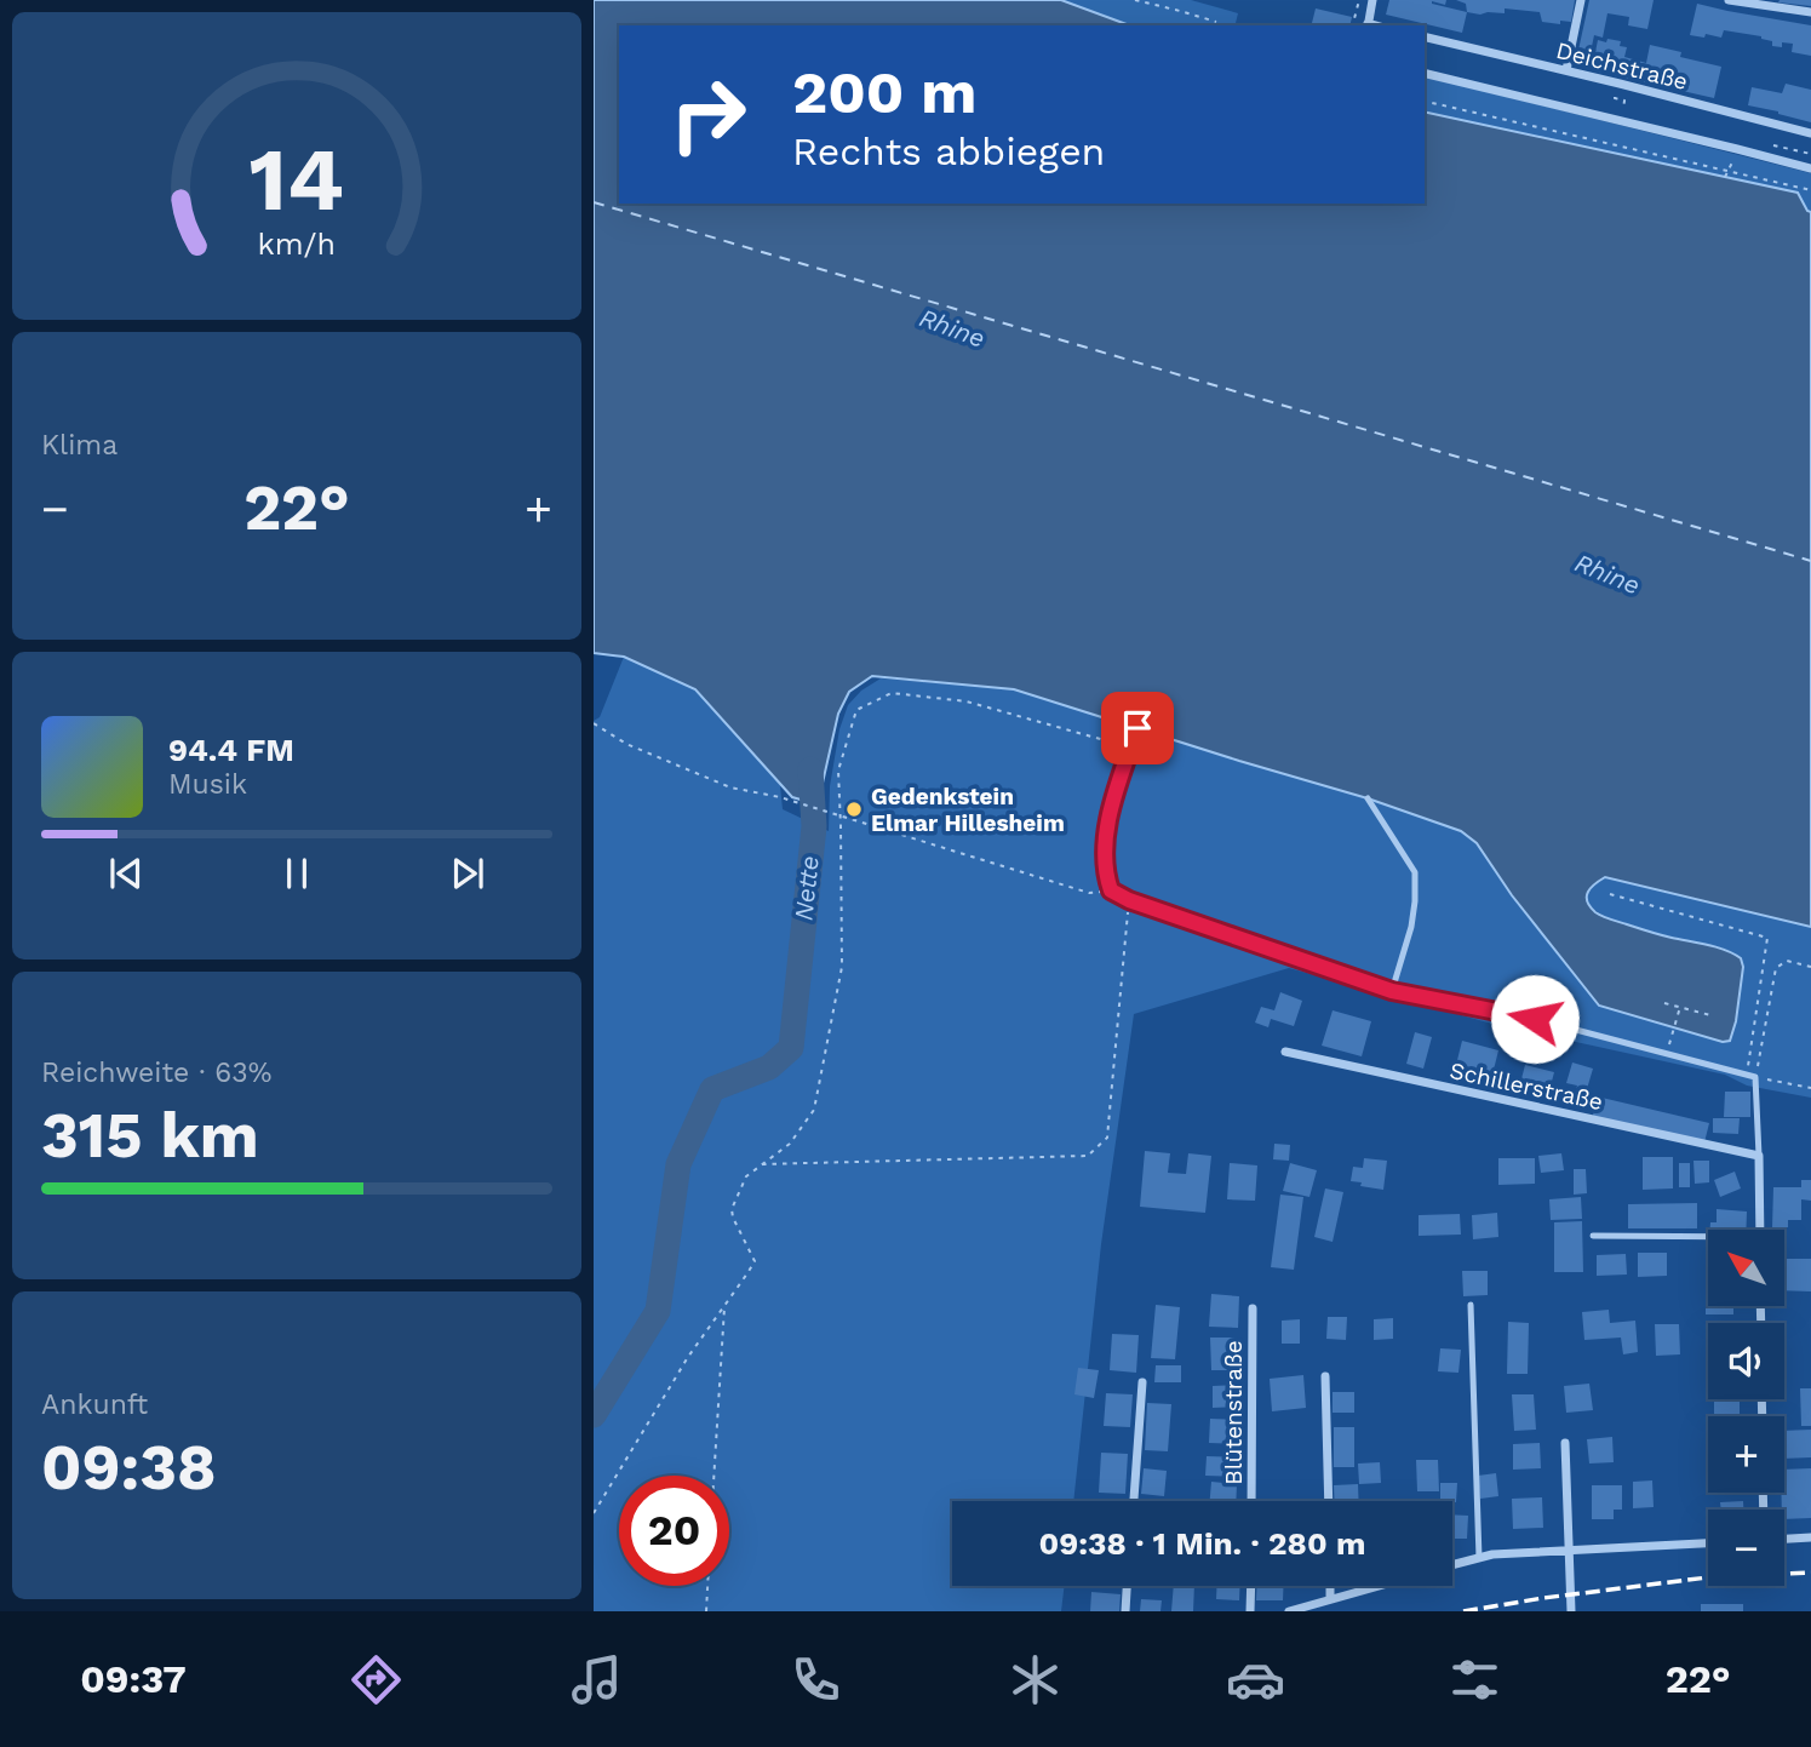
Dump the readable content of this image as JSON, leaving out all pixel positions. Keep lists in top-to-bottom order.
{
  "streets": {
    "street": ["Deichstraße", "Schillerstraße", "Blütenstraße"]
  },
  "water": ["Rhine", "Nette"],
  "places": ["Gedenkstein Elmar Hillesheim"],
  "north": "top left",
  "page": {
    "turn": ["200 m", "Rechts abbiegen"],
    "tile": [
      "Klima",
      ["Reichweite · 63%", "315 km"],
      ["Ankunft", "09:38"]
    ],
    "heat": ["−", "22°", "+"],
    "song": ["94.4 FM", "Musik"],
    "map_buttons": ["+", "−"],
    "limit": "20",
    "trip": "09:38 · 1 Min. · 280 m",
    "tabs": ["09:37", "22°"],
    "gauge": ["14", "km/h"]
  }
}
